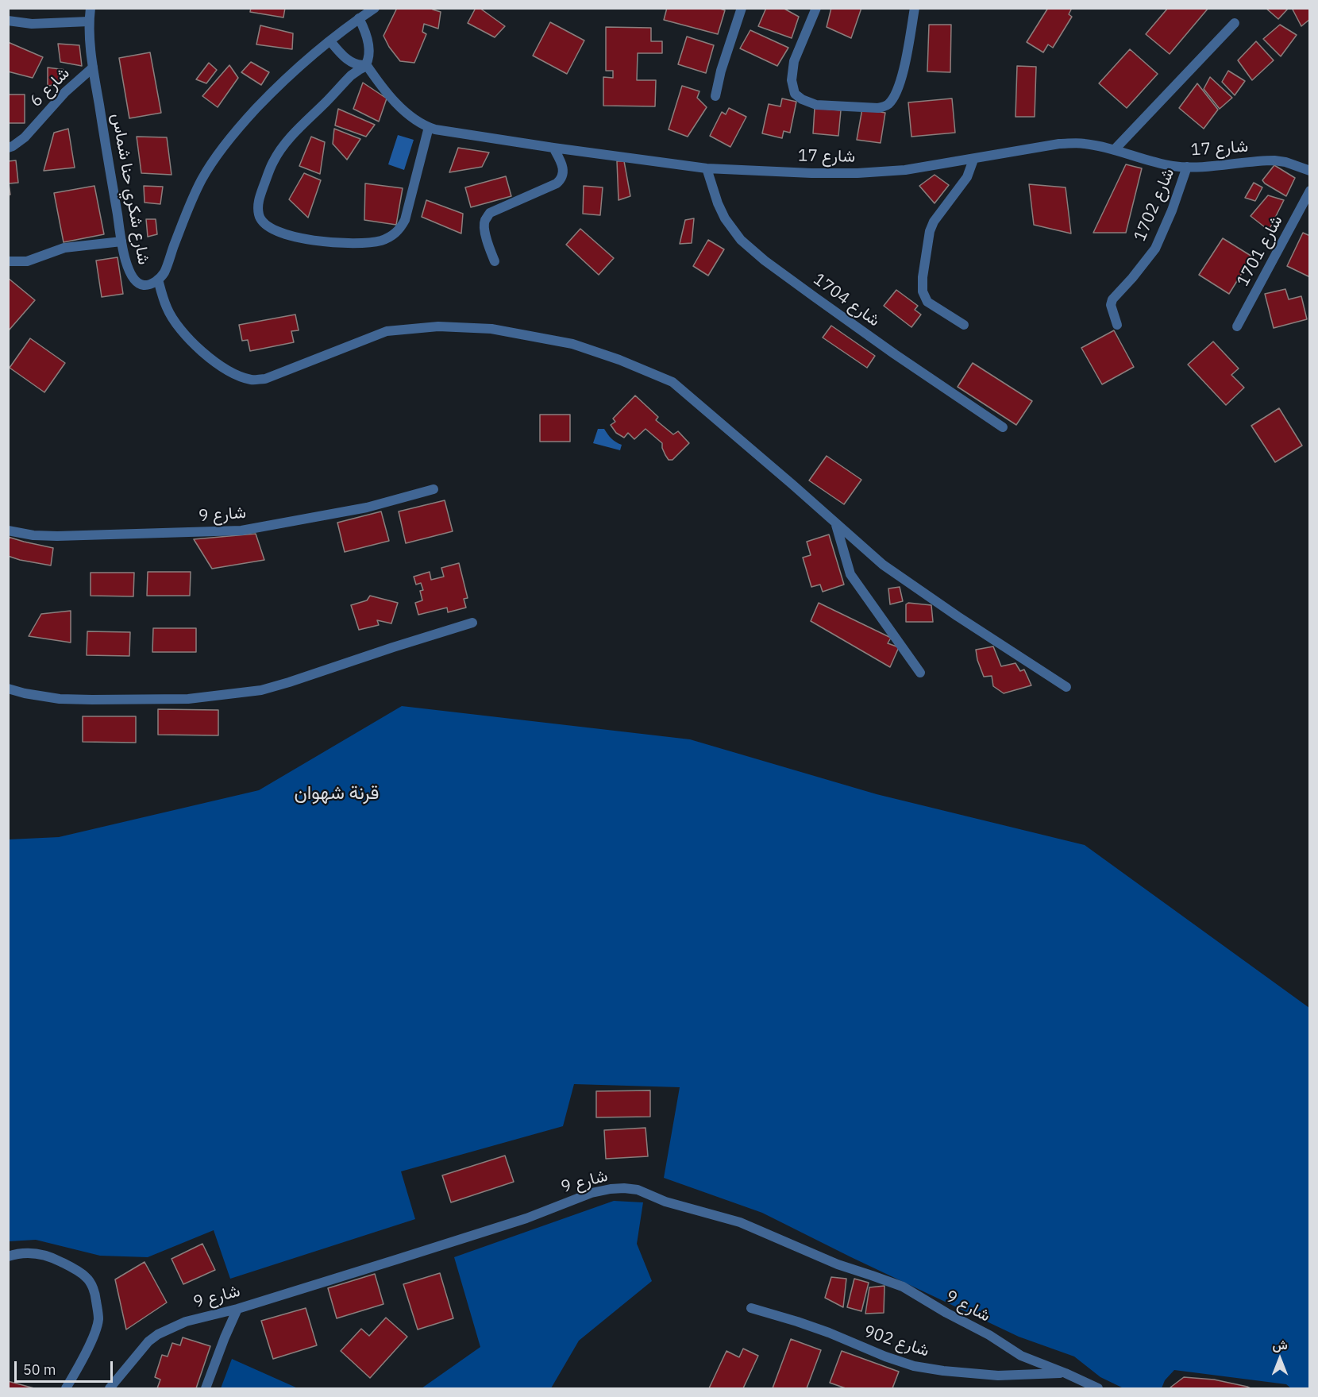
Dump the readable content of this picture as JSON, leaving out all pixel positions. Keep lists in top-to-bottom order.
{
  "streets": {
    "street": [
      "شارع 6",
      "شارع 17",
      "شارع شكري حنا شماس",
      "شارع 1702",
      "شارع 1701",
      "شارع 1704",
      "شارع 9",
      "شارع 902"
    ]
  },
  "crossings": [
    ["شارع 6", "شارع شكري حنا شماس"],
    ["شارع 17", "شارع 1702"],
    ["شارع 17", "شارع 1704"],
    ["شارع 9", "شارع 902"]
  ],
  "districts": ["قرنة شهوان"],
  "scale_bar": "50 m",
  "north": "top"
}
